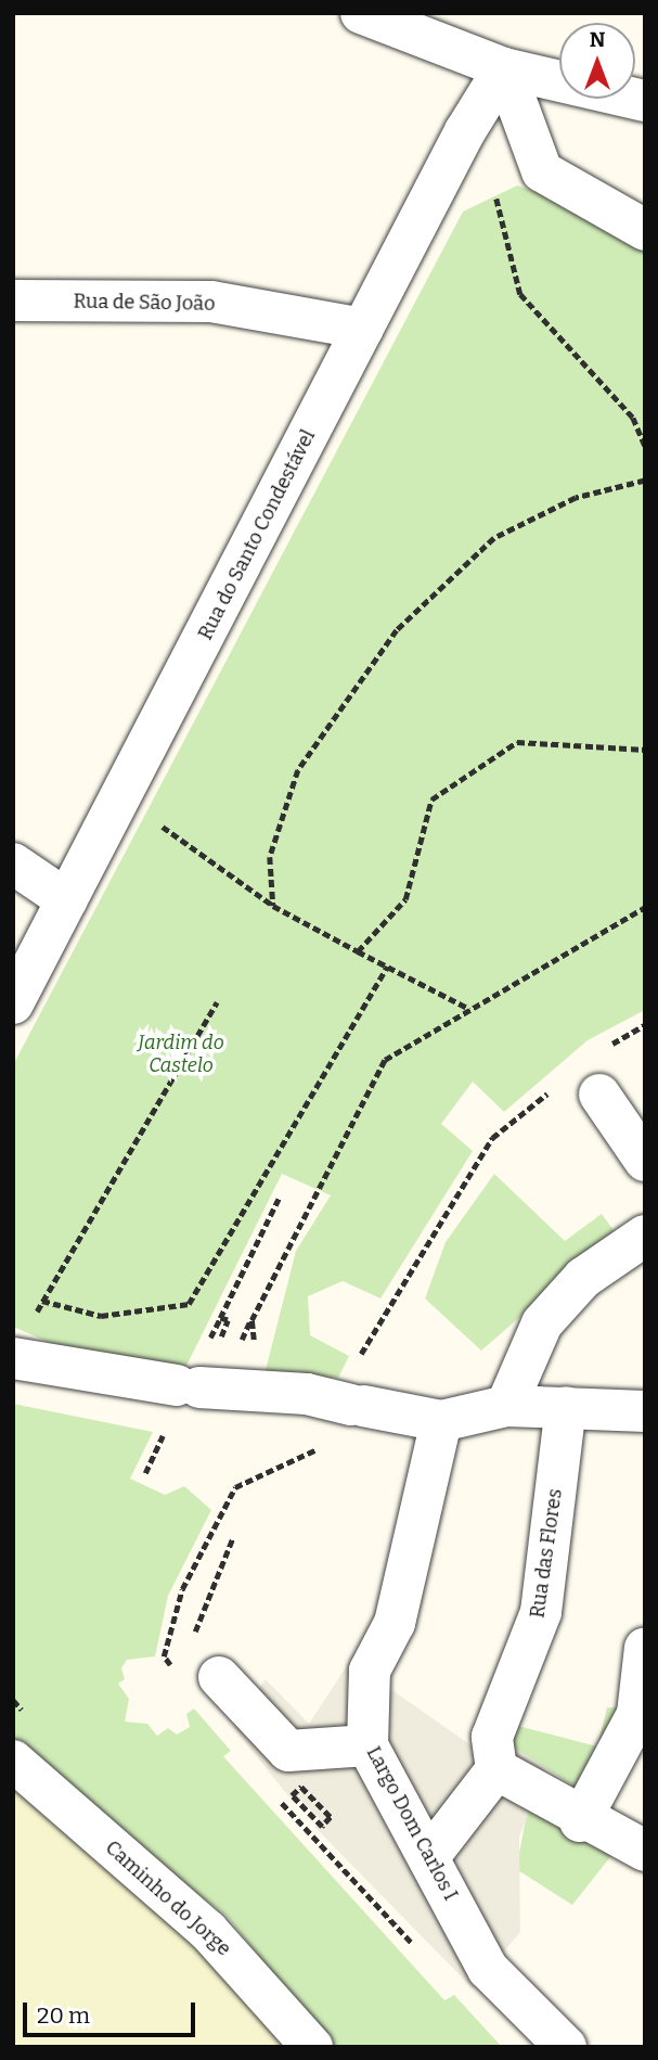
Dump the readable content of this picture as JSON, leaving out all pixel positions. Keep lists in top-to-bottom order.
{
  "streets": {
    "street": [
      "Rua de São João",
      "Rua do Santo Condestável",
      "Rua das Flores",
      "Largo Dom Carlos I",
      "Caminho do Jorge"
    ]
  },
  "crossings": [
    ["Rua de São João", "Rua do Santo Condestável"],
    ["Rua das Flores", "Largo Dom Carlos I"]
  ],
  "parks": ["Jardim do Castelo"],
  "scale_bar": "20 m",
  "north": "top"
}
